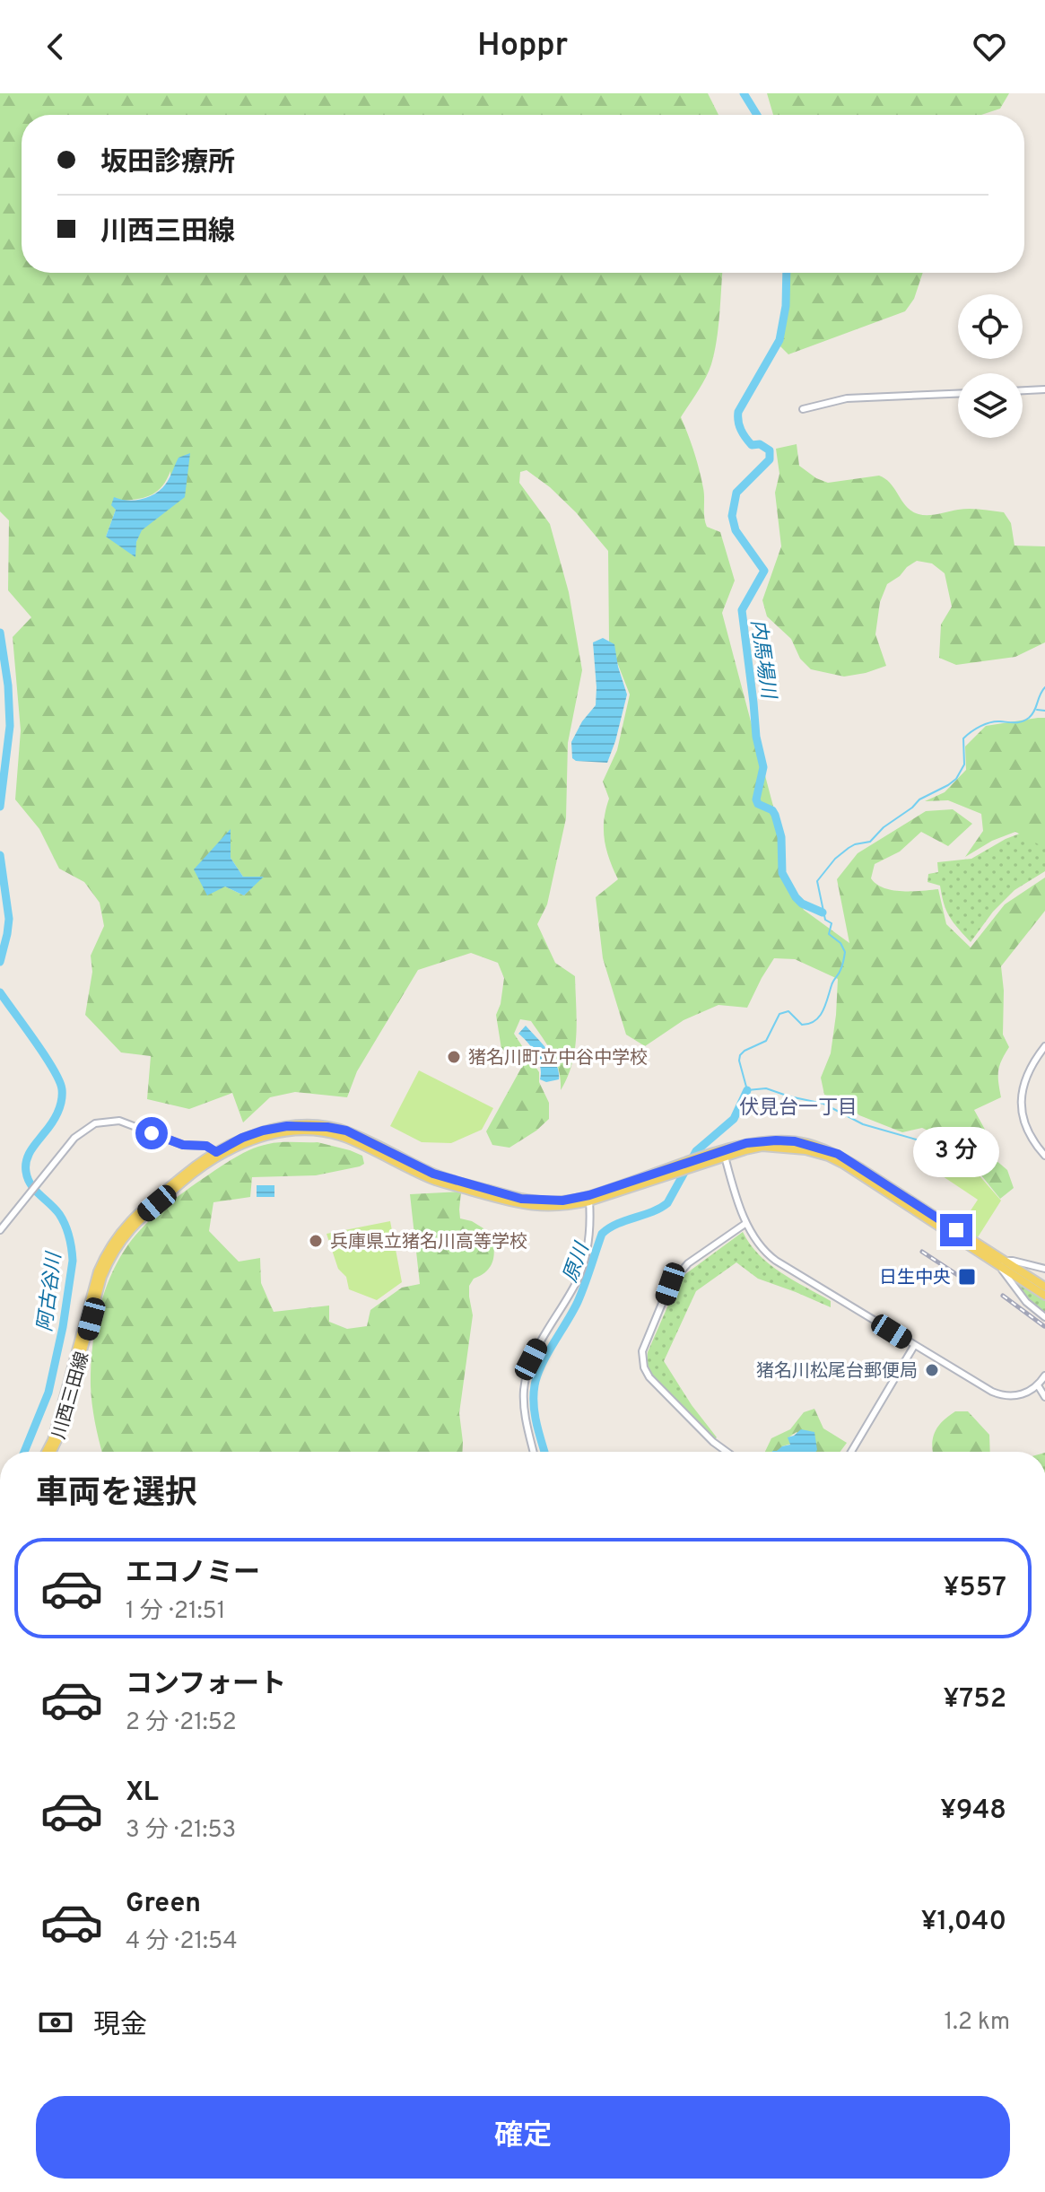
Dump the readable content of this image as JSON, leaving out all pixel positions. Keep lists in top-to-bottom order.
{
  "streets": {
    "main road": ["川西三田線"]
  },
  "districts": ["伏見台一丁目"],
  "water": ["内馬場川", "原川", "阿古谷川"],
  "places": {
    "other": ["猪名川町立中谷中学校", "兵庫県立猪名川高等学校", "猪名川松尾台郵便局"],
    "transit": ["日生中央"]
  },
  "page": {
    "header": "Hoppr",
    "banner": ["坂田診療所", "川西三田線"],
    "bubble": "3 分",
    "heading": "車両を選択",
    "list": [
      {
        "name": "エコノミー",
        "note": "1 分 · 21:51",
        "value": "¥557"
      },
      {
        "name": "コンフォート",
        "note": "2 分 · 21:52",
        "value": "¥752"
      },
      {
        "name": "XL",
        "note": "3 分 · 21:53",
        "value": "¥948"
      },
      {
        "name": "Green",
        "note": "4 分 · 21:54",
        "value": "¥1,040"
      }
    ],
    "pay": ["現金", "1.2 km"],
    "buttons": "確定"
  }
}
